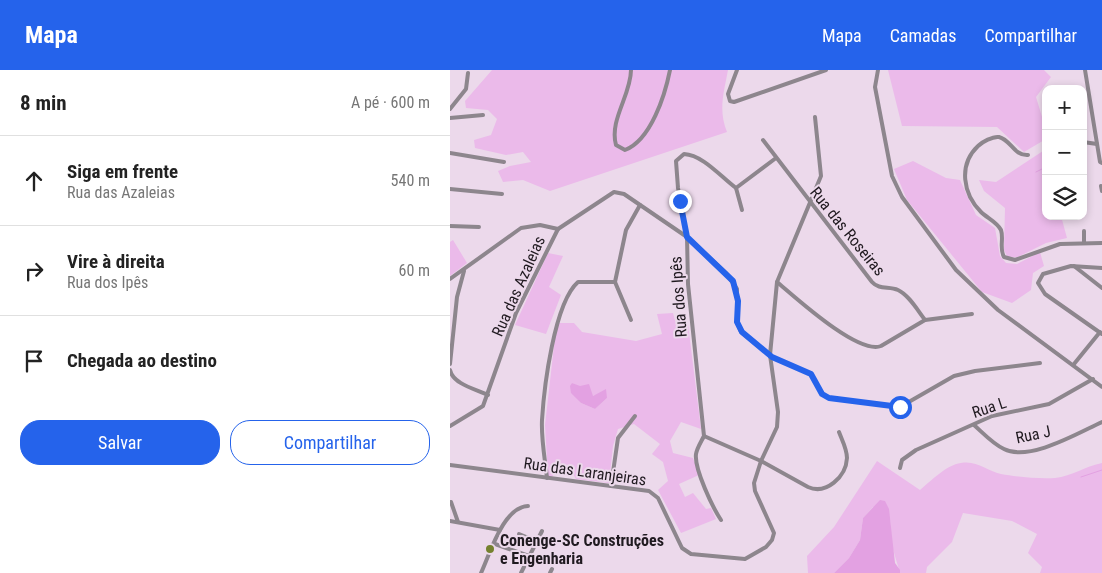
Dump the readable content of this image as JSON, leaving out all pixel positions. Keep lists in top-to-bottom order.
{
  "streets": {
    "street": [
      "Rua das Roseiras",
      "Rua das Azaleias",
      "Rua dos Ipês",
      "Rua L",
      "Rua J",
      "Rua das Laranjeiras"
    ]
  },
  "crossings": [
    ["Rua das Roseiras", "Rua das Laranjeiras"],
    ["Rua das Azaleias", "Rua dos Ipês"],
    ["Rua das Azaleias", "Rua das Laranjeiras"],
    ["Rua L", "Rua J"]
  ],
  "places": ["Conenge-SC Construções e Engenharia"],
  "page": {
    "header": "Mapa",
    "nav": ["Mapa", "Camadas", "Compartilhar"],
    "heading": ["8 min", "A pé · 600 m"],
    "map_buttons": ["+", "−"],
    "list": [
      ["Siga em frente", "Rua das Azaleias", "540 m"],
      ["Vire à direita", "Rua dos Ipês", "60 m"],
      "Chegada ao destino"
    ],
    "buttons": ["Salvar", "Compartilhar"]
  }
}
